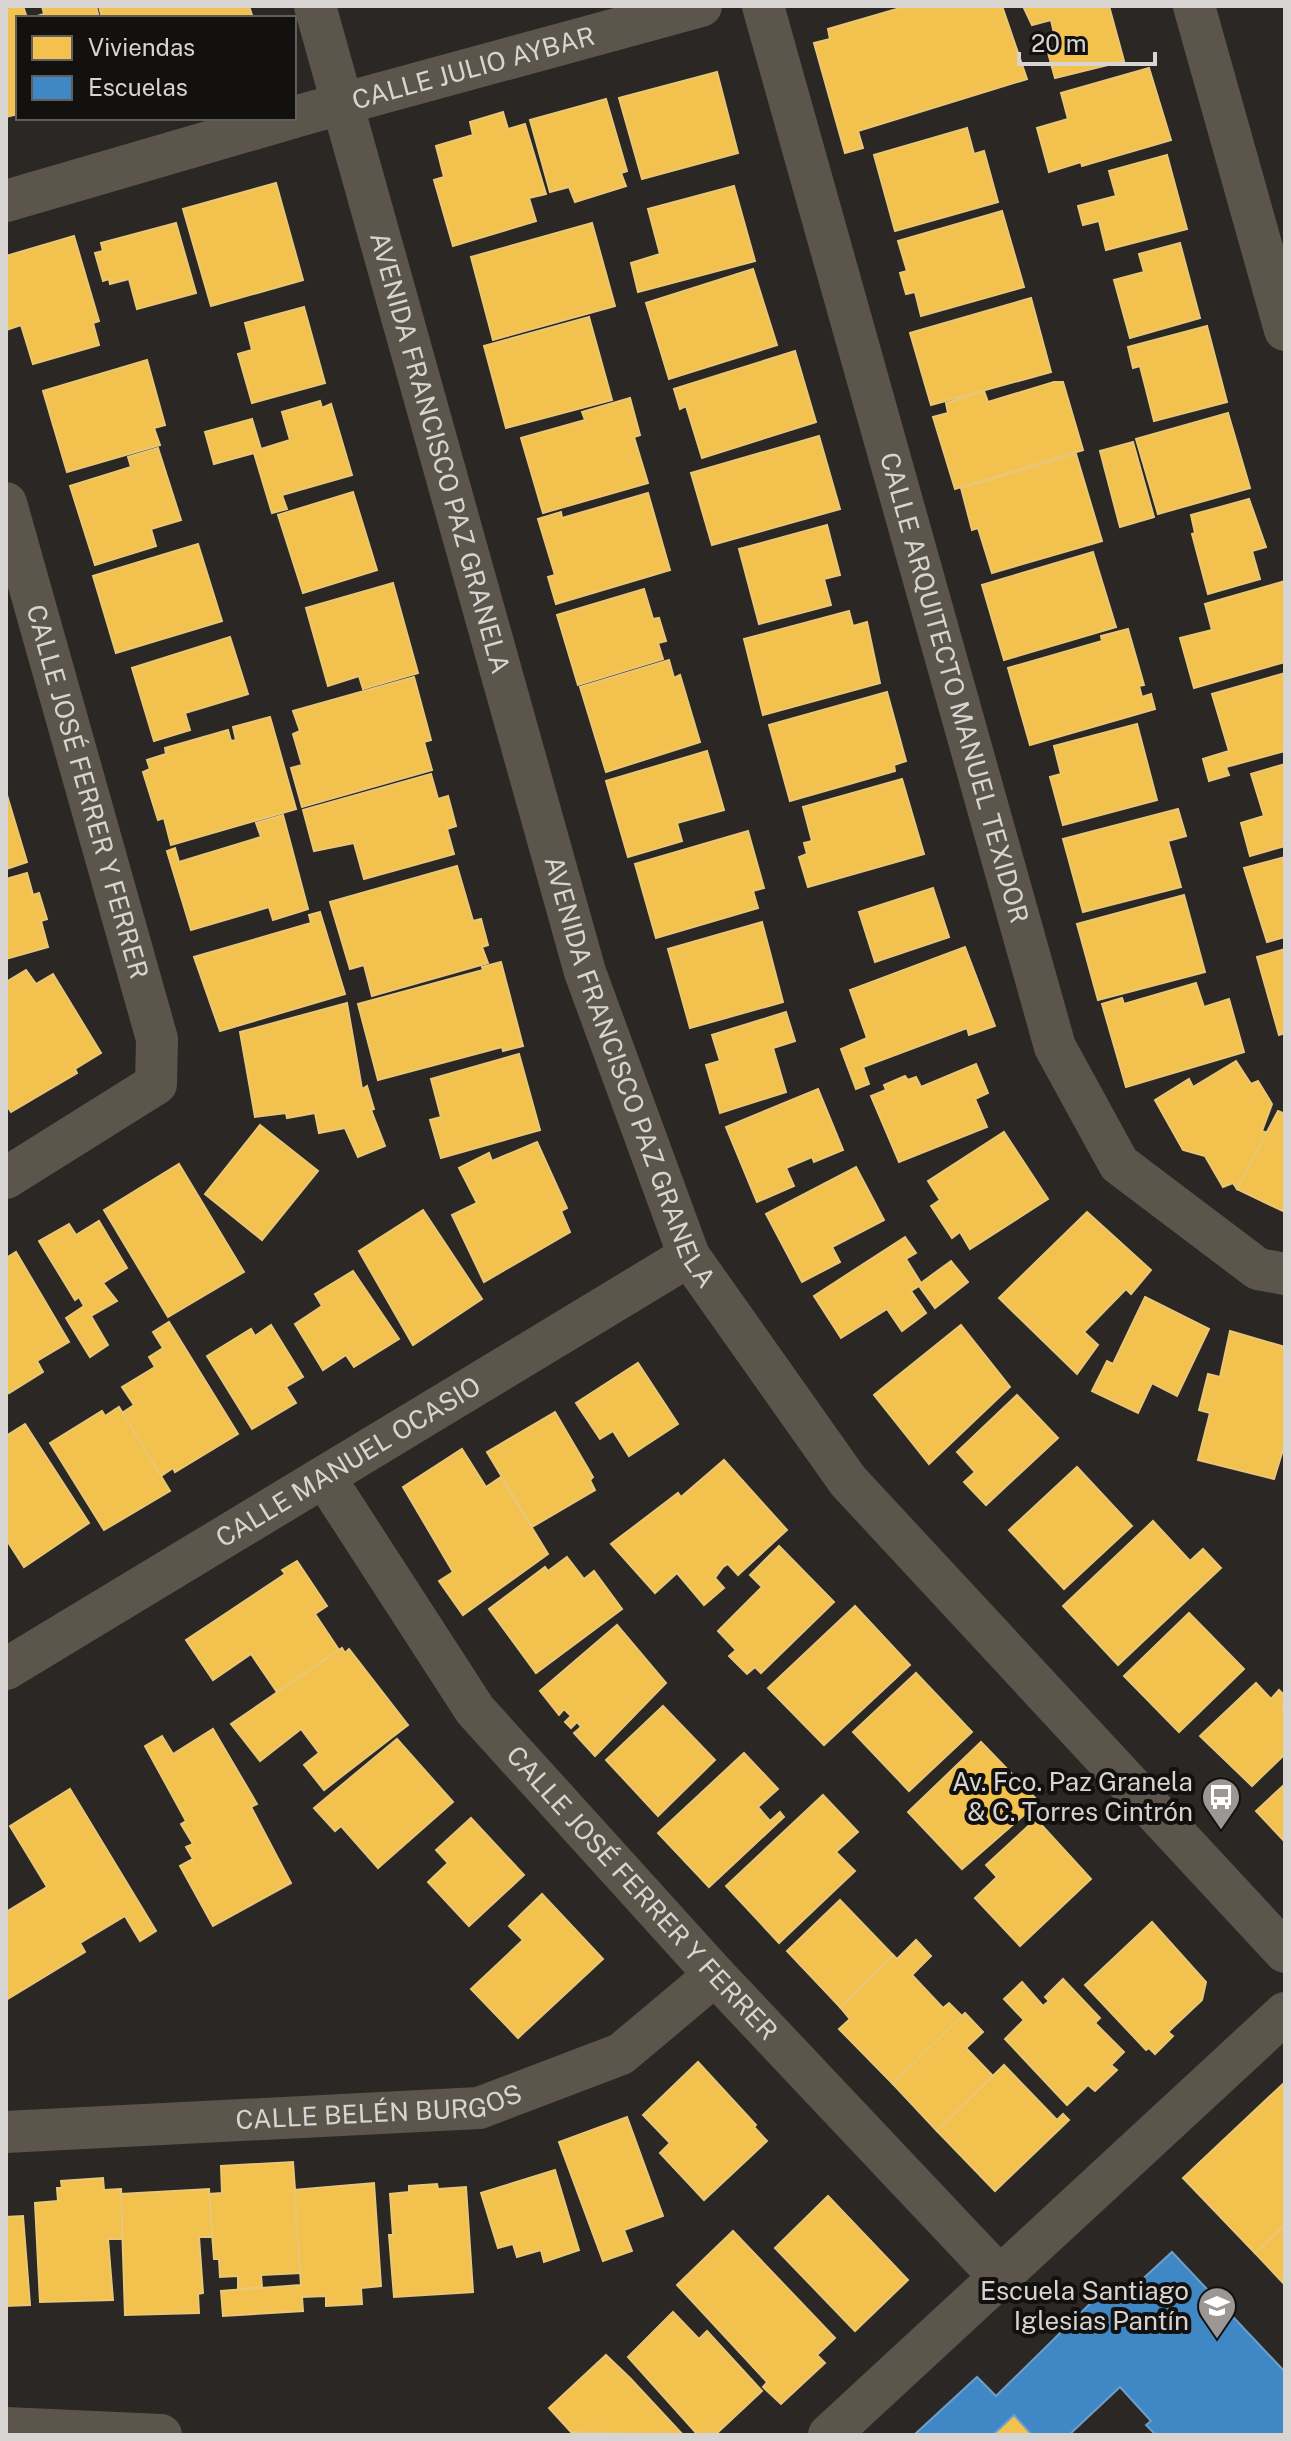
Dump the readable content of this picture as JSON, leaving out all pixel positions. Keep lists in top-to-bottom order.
{
  "streets": {
    "street": [
      "CALLE JULIO AYBAR",
      "AVENIDA FRANCISCO PAZ GRANELA",
      "CALLE ARQUITECTO MANUEL TEXIDOR",
      "CALLE JOSÉ FERRER Y FERRER",
      "CALLE MANUEL OCASIO",
      "CALLE BELÉN BURGOS"
    ]
  },
  "crossings": [
    ["CALLE JULIO AYBAR", "AVENIDA FRANCISCO PAZ GRANELA"],
    ["AVENIDA FRANCISCO PAZ GRANELA", "CALLE MANUEL OCASIO"],
    ["CALLE JOSÉ FERRER Y FERRER", "CALLE MANUEL OCASIO"],
    ["CALLE JOSÉ FERRER Y FERRER", "CALLE BELÉN BURGOS"]
  ],
  "places": {
    "bus stop": ["Av. Fco. Paz Granela & C. Torres Cintrón"],
    "school or university": ["Escuela Santiago Iglesias Pantín"]
  },
  "legend": ["Viviendas", "Escuelas"],
  "scale_bar": "20 m"
}
